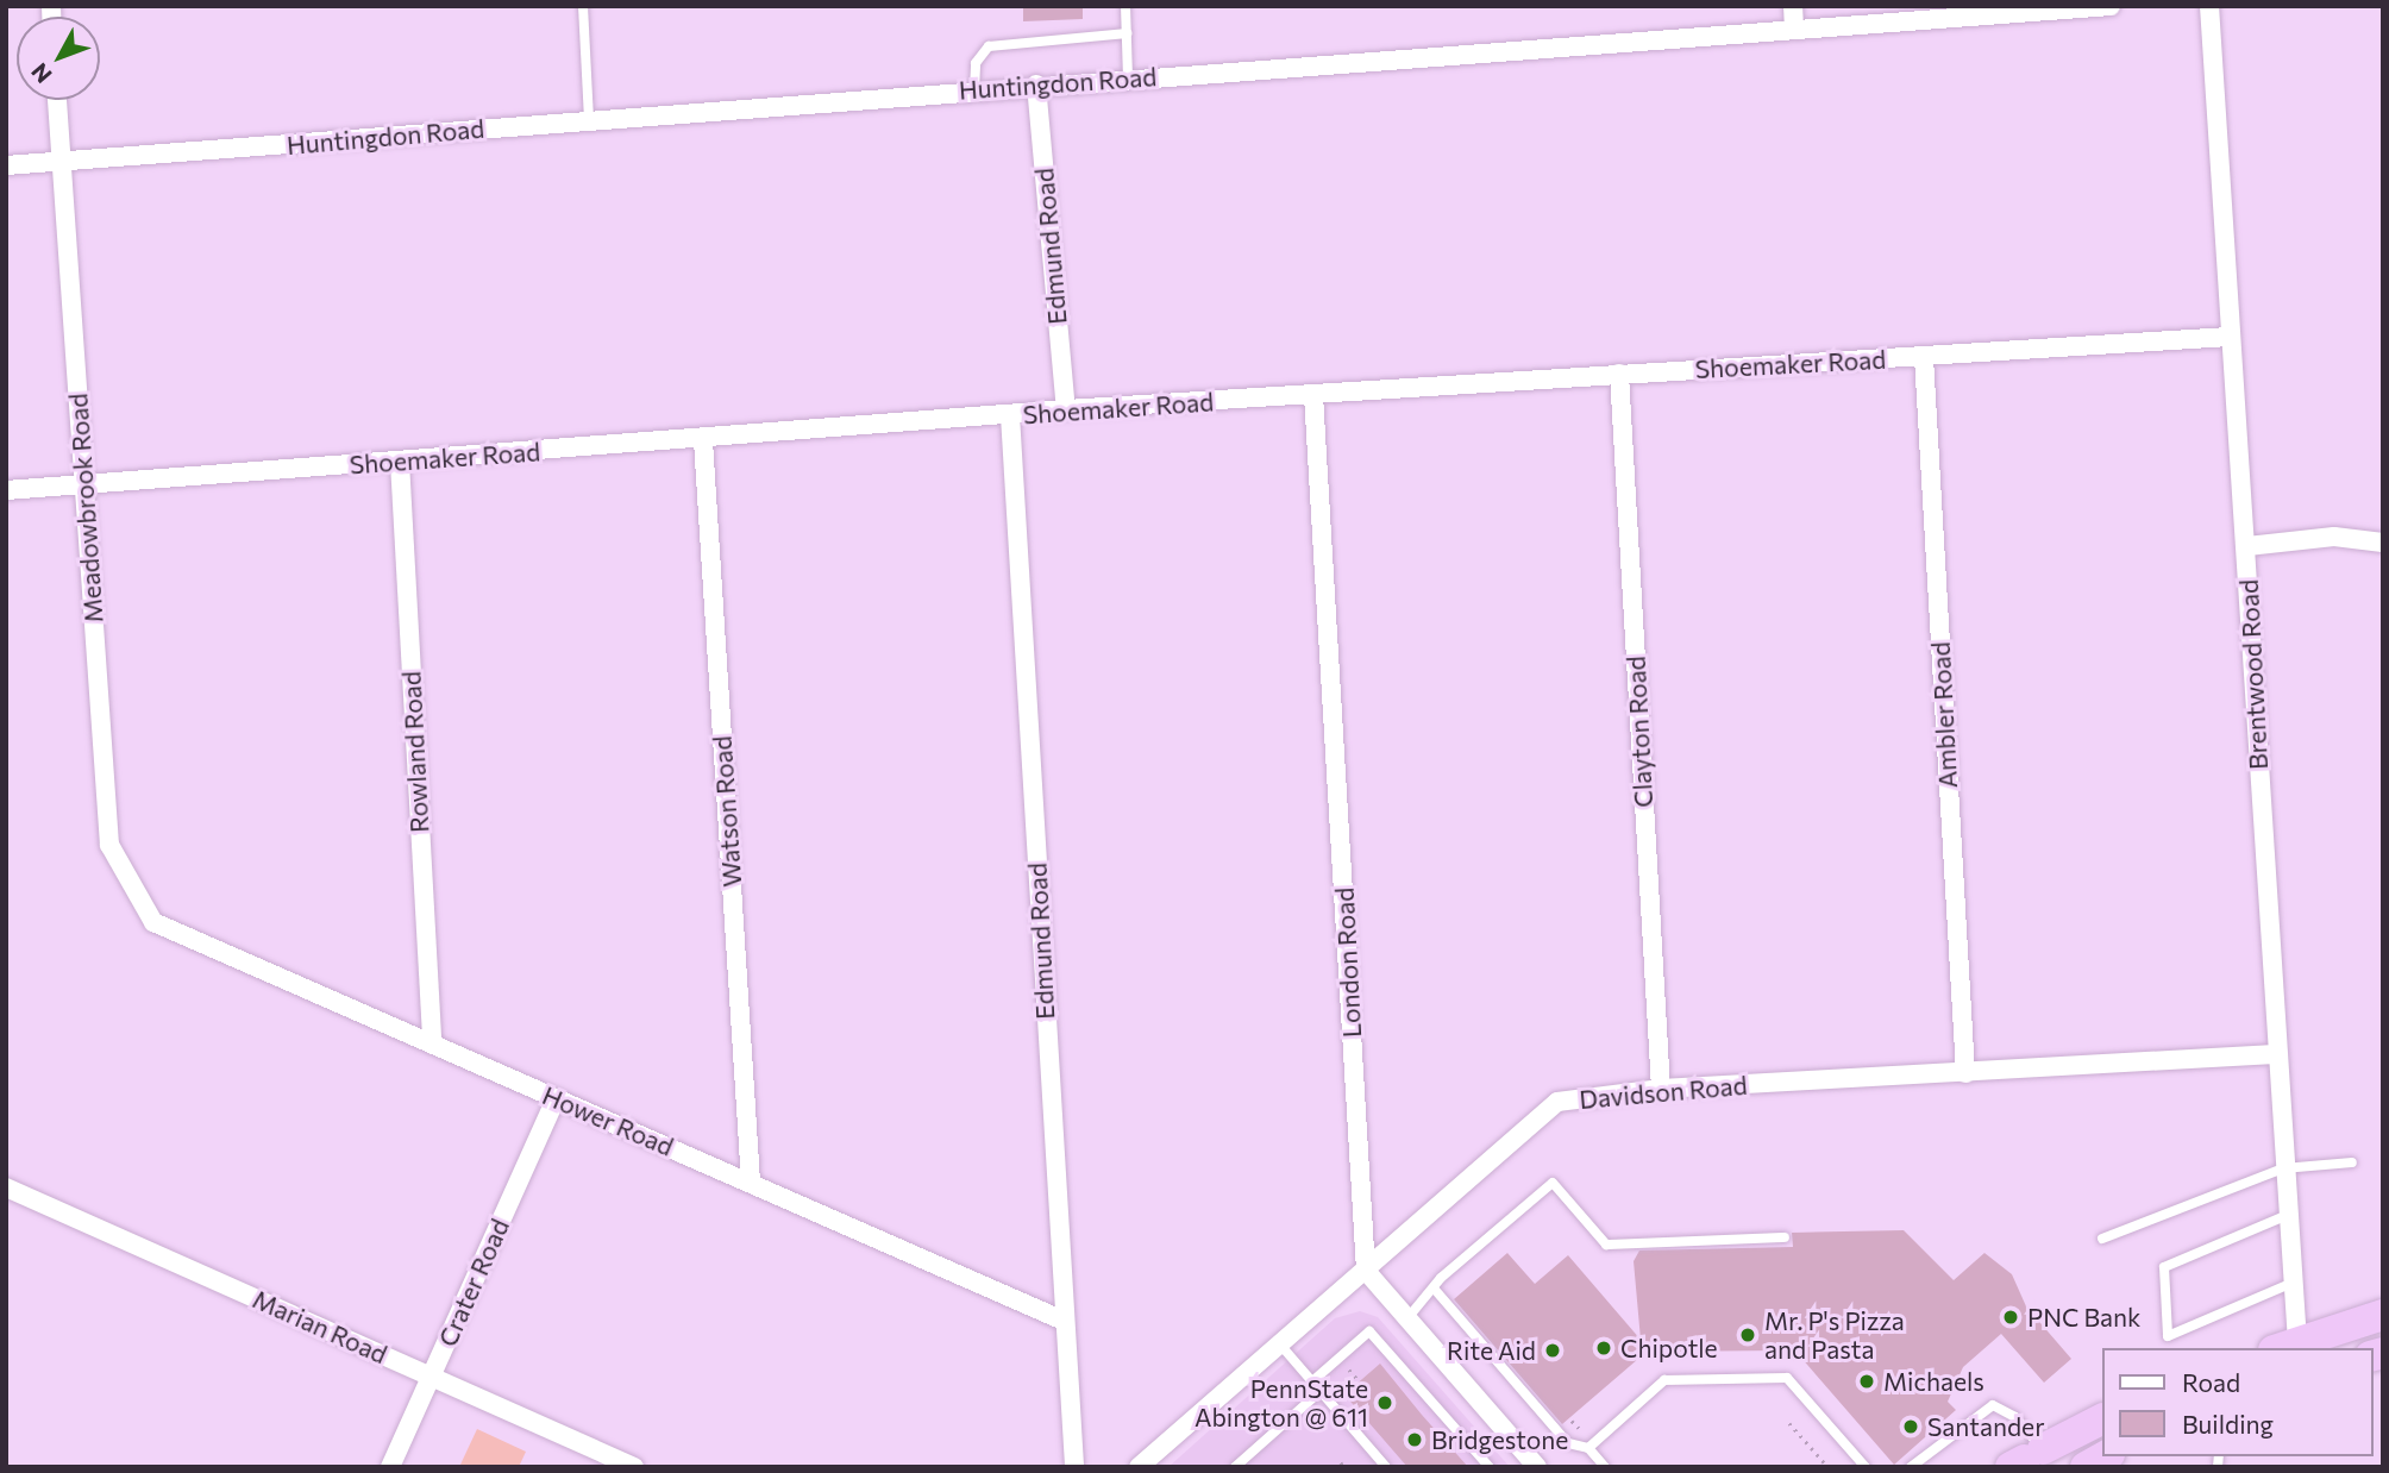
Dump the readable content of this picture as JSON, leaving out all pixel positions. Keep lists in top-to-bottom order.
{
  "streets": {
    "street": [
      "Huntingdon Road",
      "Edmund Road",
      "Shoemaker Road",
      "Meadowbrook Road",
      "Brentwood Road",
      "Ambler Road",
      "Clayton Road",
      "Rowland Road",
      "Watson Road",
      "London Road",
      "Davidson Road",
      "Hower Road",
      "Crater Road",
      "Marian Road"
    ]
  },
  "crossings": [
    ["Huntingdon Road", "Edmund Road"],
    ["Huntingdon Road", "Meadowbrook Road"],
    ["Edmund Road", "Shoemaker Road"],
    ["Edmund Road", "Hower Road"],
    ["Shoemaker Road", "Meadowbrook Road"],
    ["Shoemaker Road", "Brentwood Road"],
    ["Shoemaker Road", "Ambler Road"],
    ["Shoemaker Road", "Clayton Road"],
    ["Shoemaker Road", "Rowland Road"],
    ["Shoemaker Road", "Watson Road"],
    ["Shoemaker Road", "London Road"],
    ["Meadowbrook Road", "Hower Road"],
    ["Brentwood Road", "Davidson Road"],
    ["Ambler Road", "Davidson Road"],
    ["Clayton Road", "Davidson Road"],
    ["Rowland Road", "Hower Road"],
    ["Watson Road", "Hower Road"],
    ["London Road", "Davidson Road"],
    ["Hower Road", "Crater Road"],
    ["Crater Road", "Marian Road"]
  ],
  "places": [
    "PNC Bank",
    "Mr. P's Pizza and Pasta",
    "Chipotle",
    "Rite Aid",
    "Michaels",
    "PennState Abington @ 611",
    "Santander",
    "Bridgestone"
  ],
  "legend": ["Road", "Building"],
  "north": "bottom left"
}
